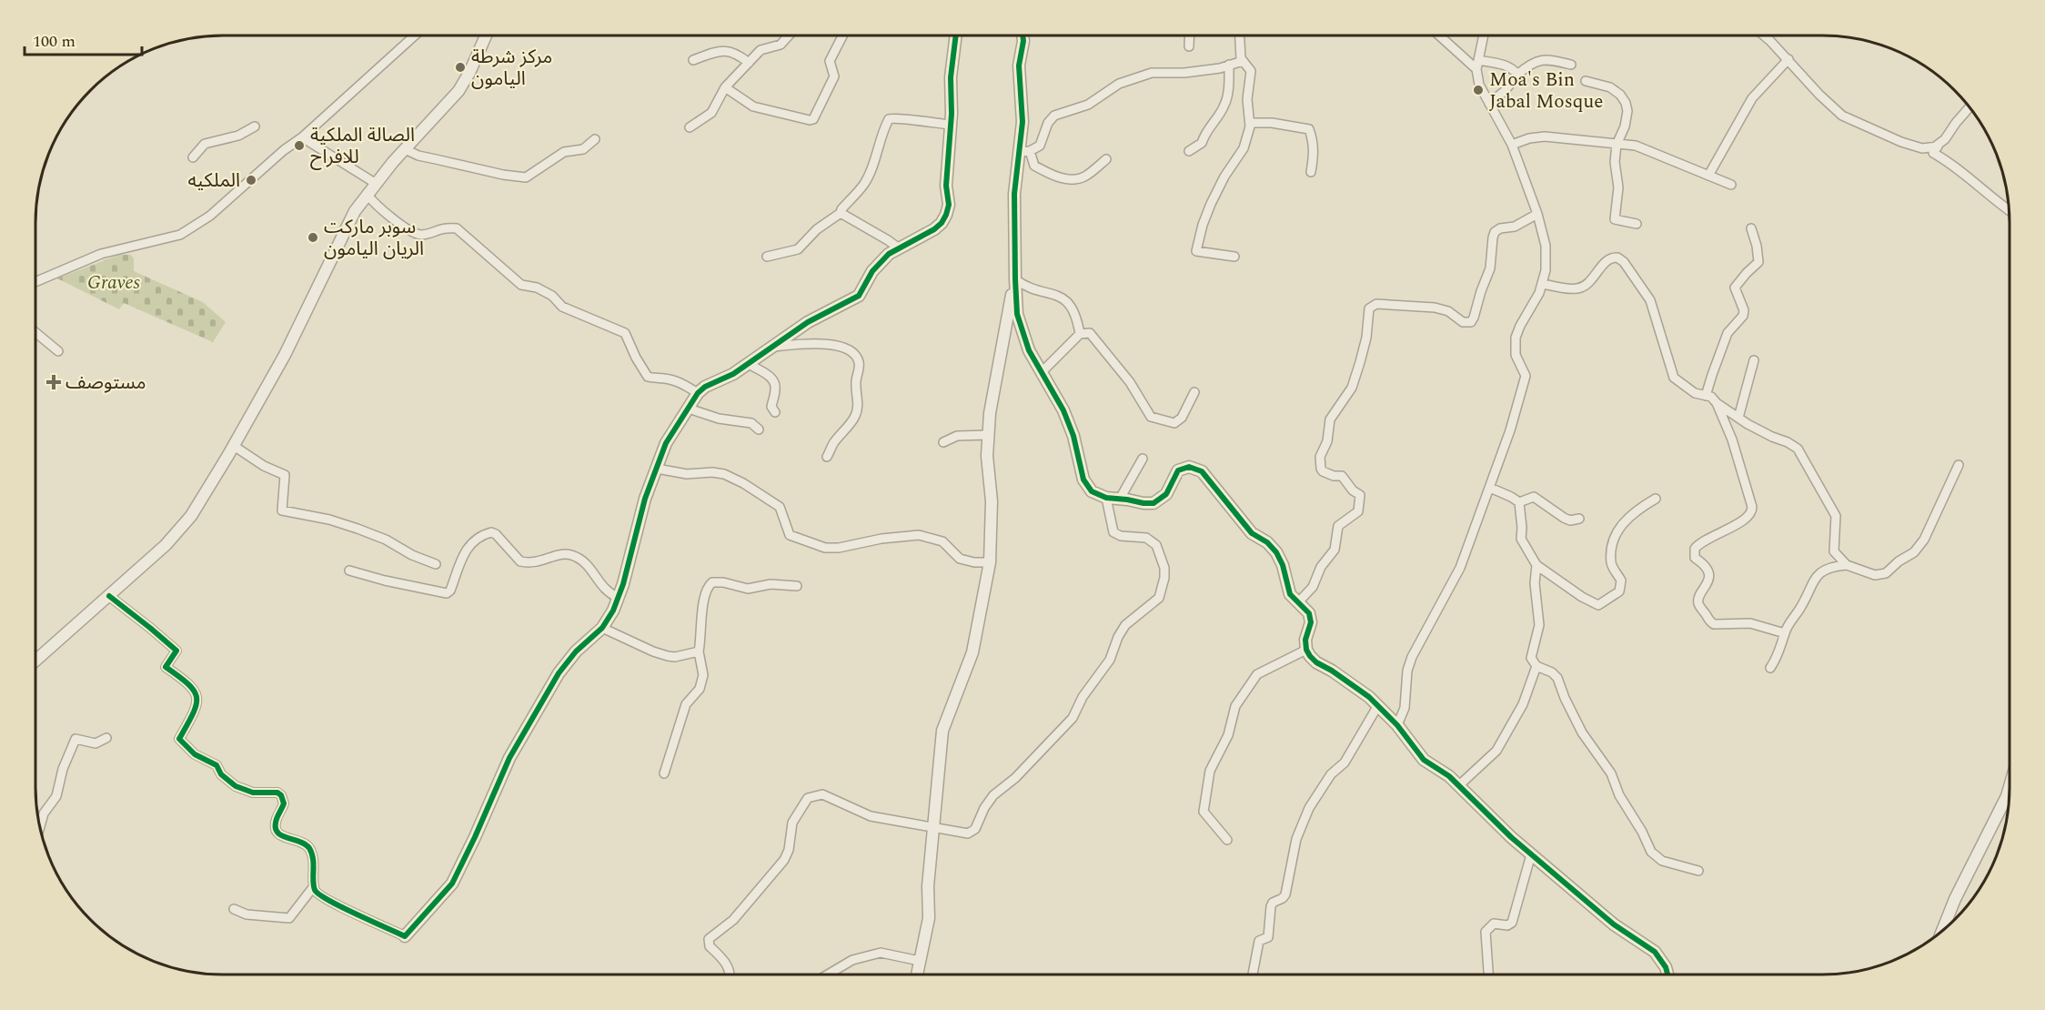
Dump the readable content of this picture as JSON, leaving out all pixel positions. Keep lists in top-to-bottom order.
{
  "parks": ["Graves"],
  "places": {
    "other": [
      "مركز شرطة اليامون",
      "Moa's Bin Jabal Mosque",
      "الصالة الملكية للافراح",
      "الملكيه",
      "سوبر ماركت الريان اليامون"
    ],
    "health": ["مستوصف"]
  },
  "scale_bar": "100 m"
}
